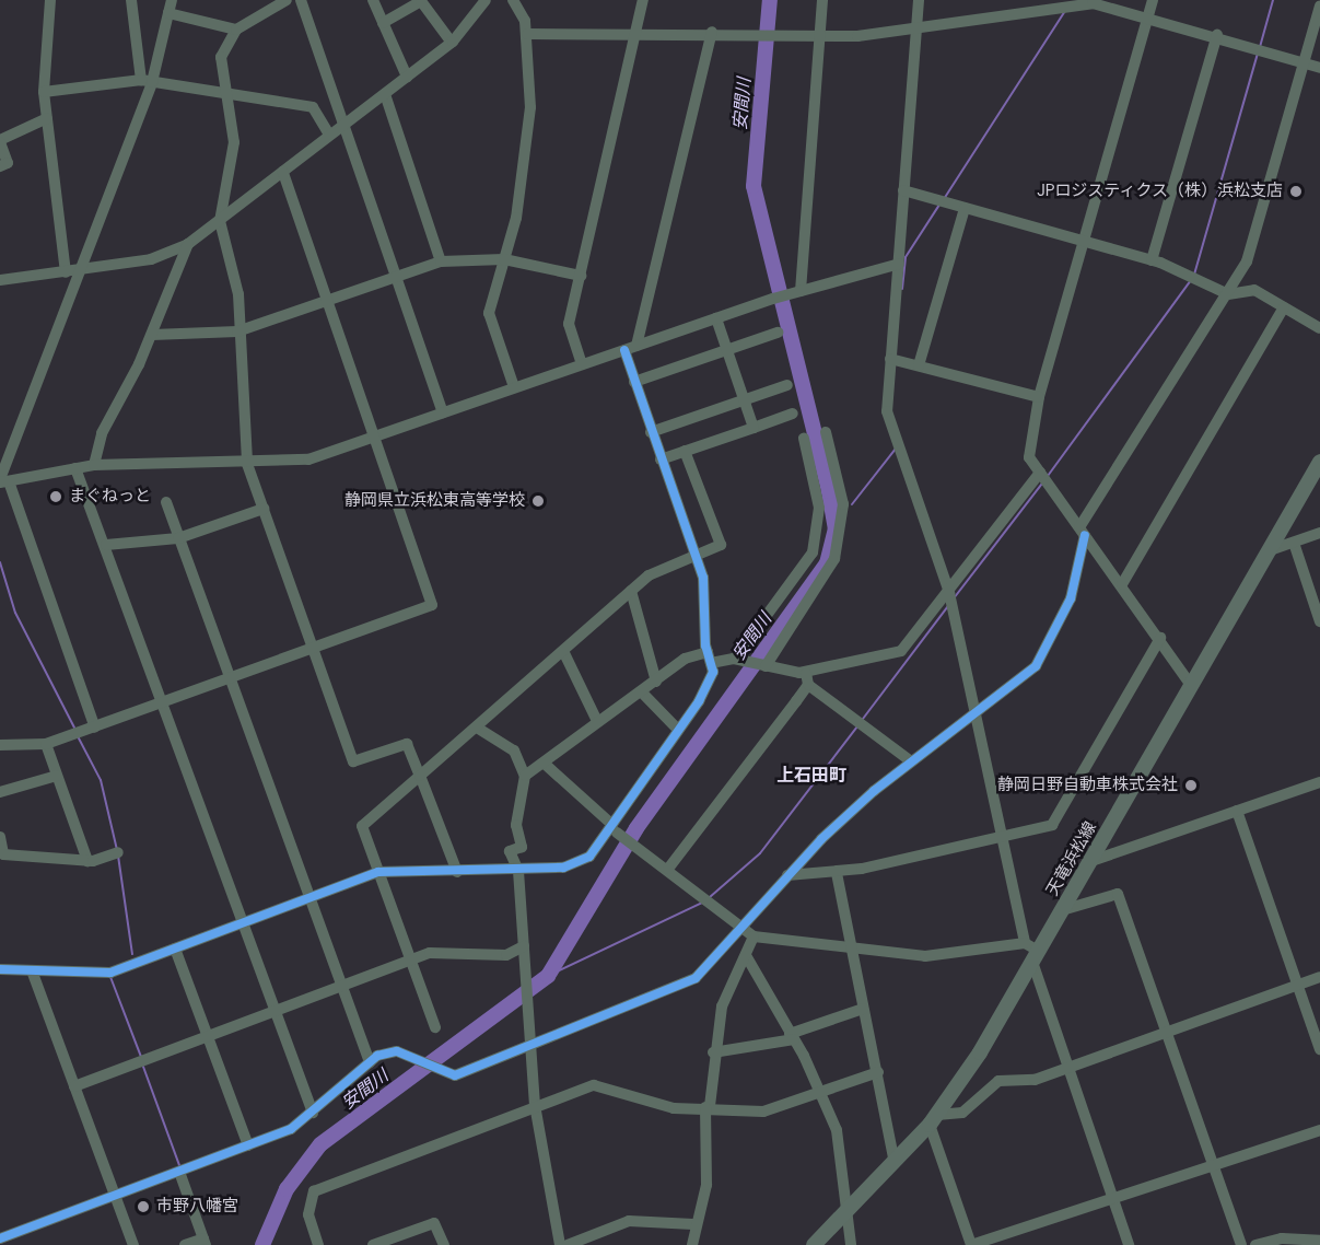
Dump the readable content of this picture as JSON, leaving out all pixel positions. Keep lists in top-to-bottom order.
{
  "streets": {
    "main road": ["天竜浜松線"]
  },
  "districts": ["上石田町"],
  "water": ["安間川"],
  "places": [
    "JPロジスティクス（株）浜松支店",
    "まぐねっと",
    "静岡県立浜松東高等学校",
    "静岡日野自動車株式会社",
    "市野八幡宮"
  ]
}
